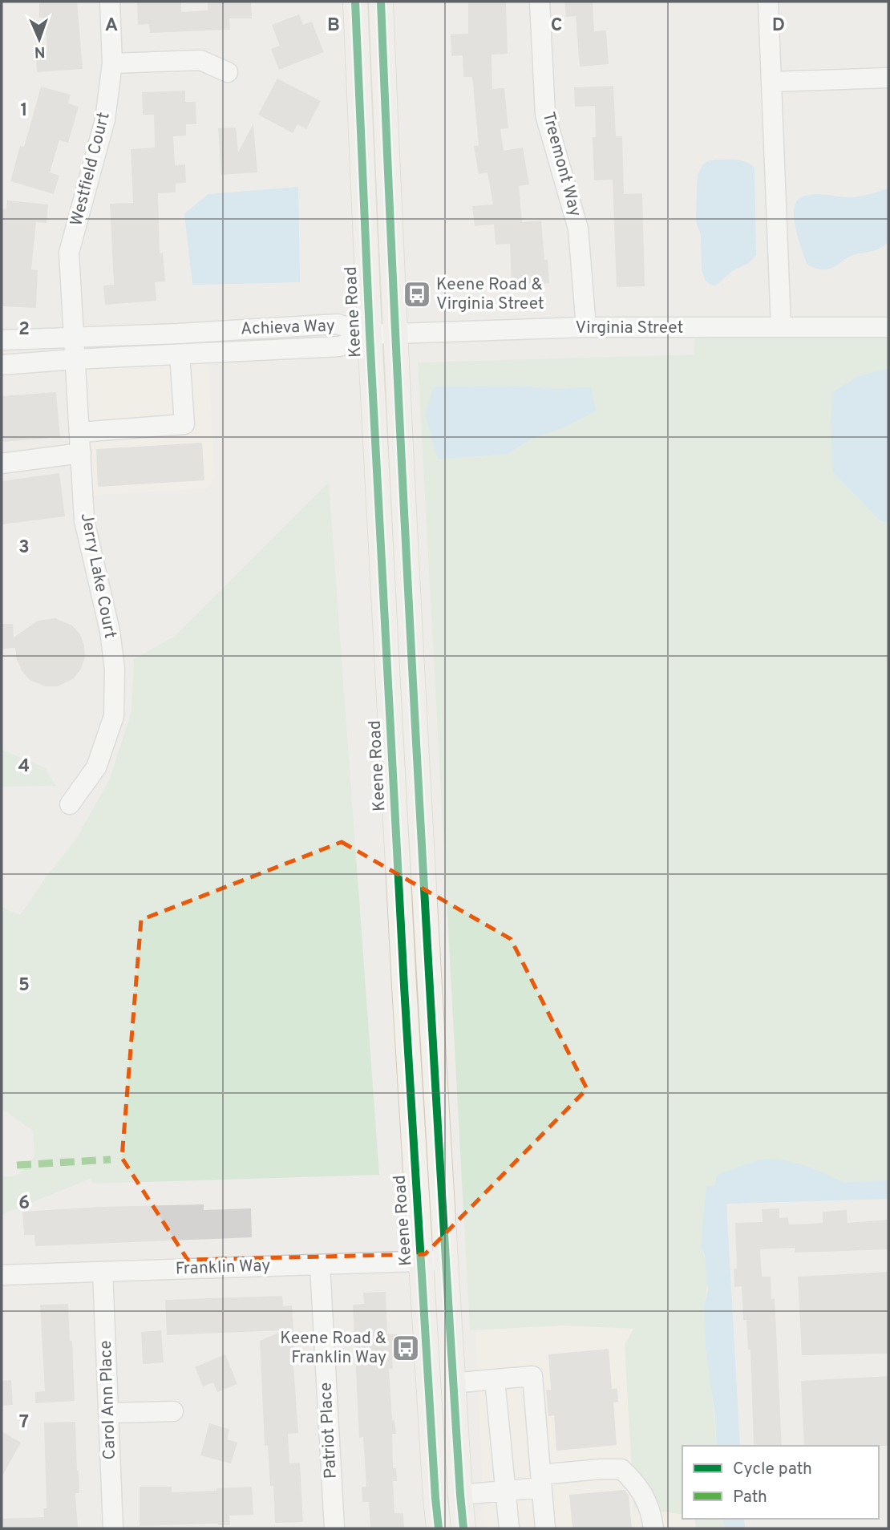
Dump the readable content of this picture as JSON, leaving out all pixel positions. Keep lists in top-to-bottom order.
{
  "streets": {
    "main road": ["Keene Road"],
    "street": [
      "Treemont Way",
      "Westfield Court",
      "Achieva Way",
      "Virginia Street",
      "Jerry Lake Court",
      "Franklin Way",
      "Carol Ann Place",
      "Patriot Place"
    ]
  },
  "crossings": [
    ["Treemont Way", "Virginia Street"],
    ["Westfield Court", "Achieva Way"],
    ["Westfield Court", "Jerry Lake Court"],
    ["Keene Road", "Achieva Way"],
    ["Keene Road", "Virginia Street"],
    ["Keene Road", "Franklin Way"],
    ["Achieva Way", "Virginia Street"],
    ["Achieva Way", "Jerry Lake Court"],
    ["Franklin Way", "Carol Ann Place"],
    ["Franklin Way", "Patriot Place"]
  ],
  "places": {
    "bus stop": ["Keene Road & Virginia Street", "Keene Road & Franklin Way"]
  },
  "legend": ["Cycle path", "Path"],
  "north": "bottom",
  "grid": {
    "columns": [
      "A",
      "B",
      "C",
      "D"
    ],
    "rows": [
      "1",
      "2",
      "3",
      "4",
      "5",
      "6",
      "7"
    ]
  }
}
